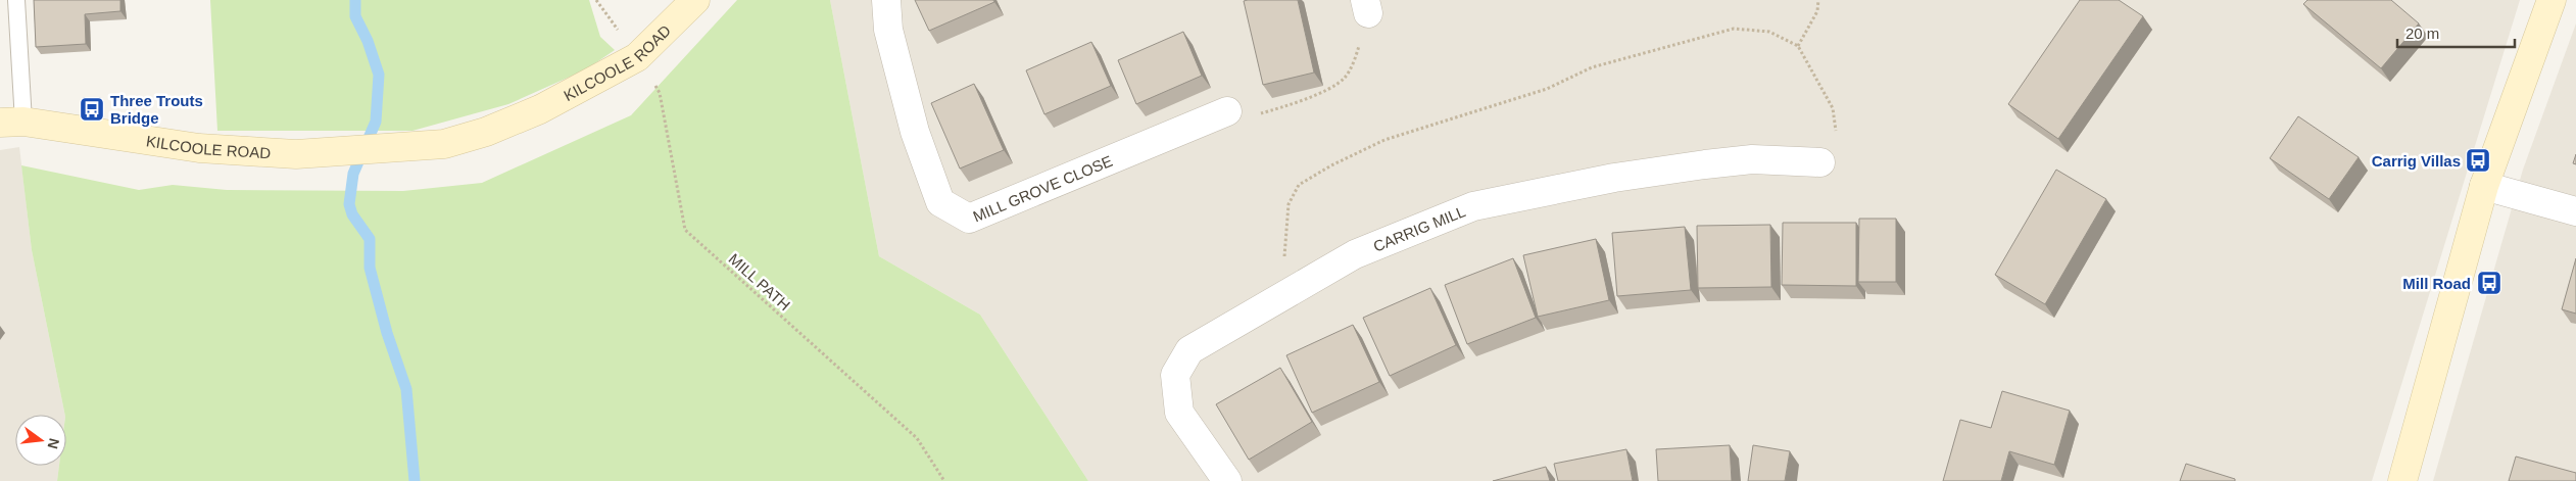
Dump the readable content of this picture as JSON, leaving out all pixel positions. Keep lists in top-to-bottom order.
{
  "streets": {
    "main road": ["KILCOOLE ROAD"],
    "street": ["MILL GROVE CLOSE", "CARRIG MILL"],
    "path": ["MILL PATH"]
  },
  "crossings": [
    ["KILCOOLE ROAD", "MILL PATH"]
  ],
  "places": {
    "bus stop": ["Three Trouts Bridge", "Carrig Villas", "Mill Road"]
  },
  "scale_bar": "20 m",
  "north": "right"
}
